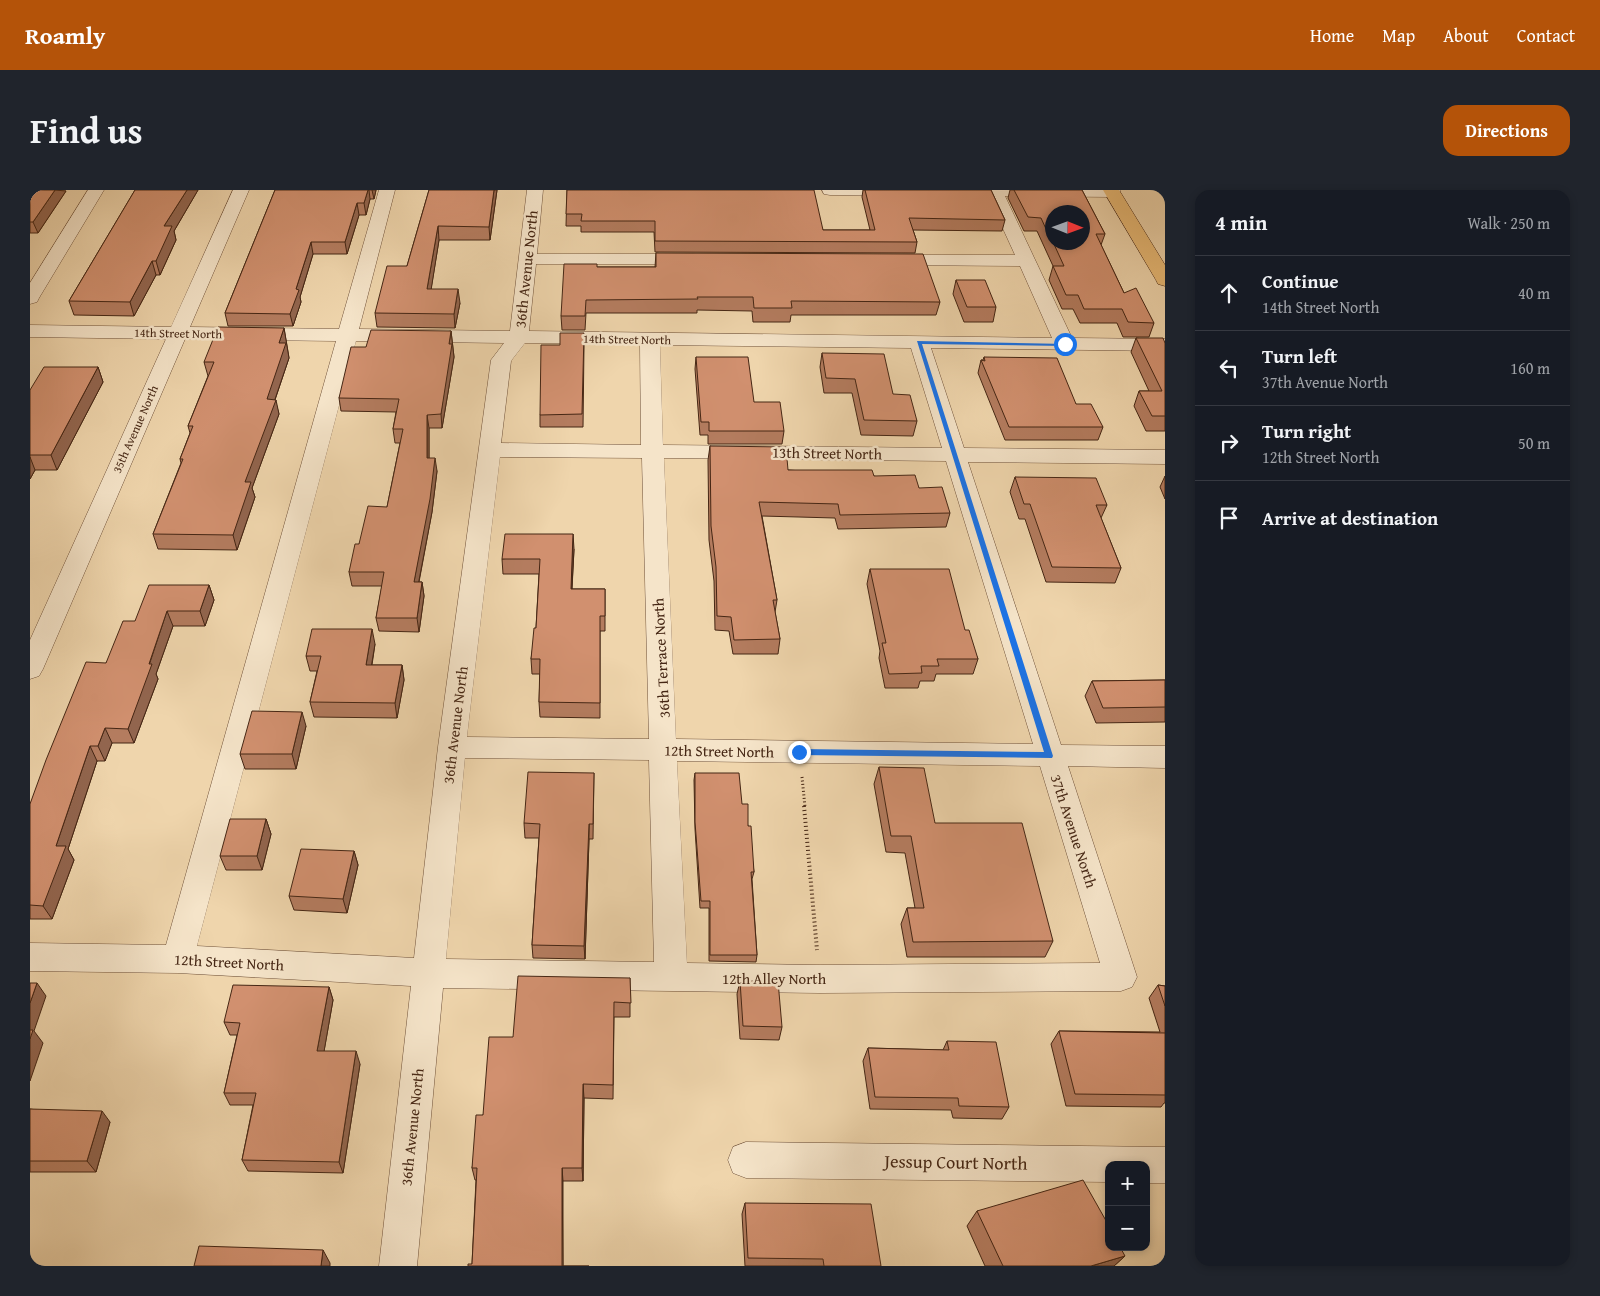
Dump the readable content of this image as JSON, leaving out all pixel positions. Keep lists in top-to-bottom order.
{
  "streets": {
    "street": [
      "36th Avenue North",
      "14th Street North",
      "35th Avenue North",
      "13th Street North",
      "36th Terrace North",
      "12th Street North",
      "37th Avenue North",
      "12th Alley North",
      "Jessup Court North"
    ]
  },
  "crossings": [
    ["36th Avenue North", "14th Street North"],
    ["36th Avenue North", "13th Street North"],
    ["36th Avenue North", "12th Street North"],
    ["36th Avenue North", "12th Alley North"],
    ["14th Street North", "35th Avenue North"],
    ["14th Street North", "36th Terrace North"],
    ["14th Street North", "37th Avenue North"],
    ["13th Street North", "36th Terrace North"],
    ["13th Street North", "37th Avenue North"],
    ["36th Terrace North", "12th Street North"],
    ["36th Terrace North", "12th Alley North"],
    ["12th Street North", "37th Avenue North"],
    ["12th Street North", "12th Alley North"],
    ["37th Avenue North", "12th Alley North"]
  ],
  "north": "right",
  "page": {
    "header": "Roamly",
    "nav": [
      "Home",
      "Map",
      "About",
      "Contact"
    ],
    "title": "Find us",
    "buttons": "Directions",
    "heading": ["4 min", "Walk · 250 m"],
    "list": [
      ["Continue", "14th Street North", "40 m"],
      ["Turn left", "37th Avenue North", "160 m"],
      ["Turn right", "12th Street North", "50 m"],
      "Arrive at destination"
    ],
    "map_buttons": ["+", "−"]
  }
}
